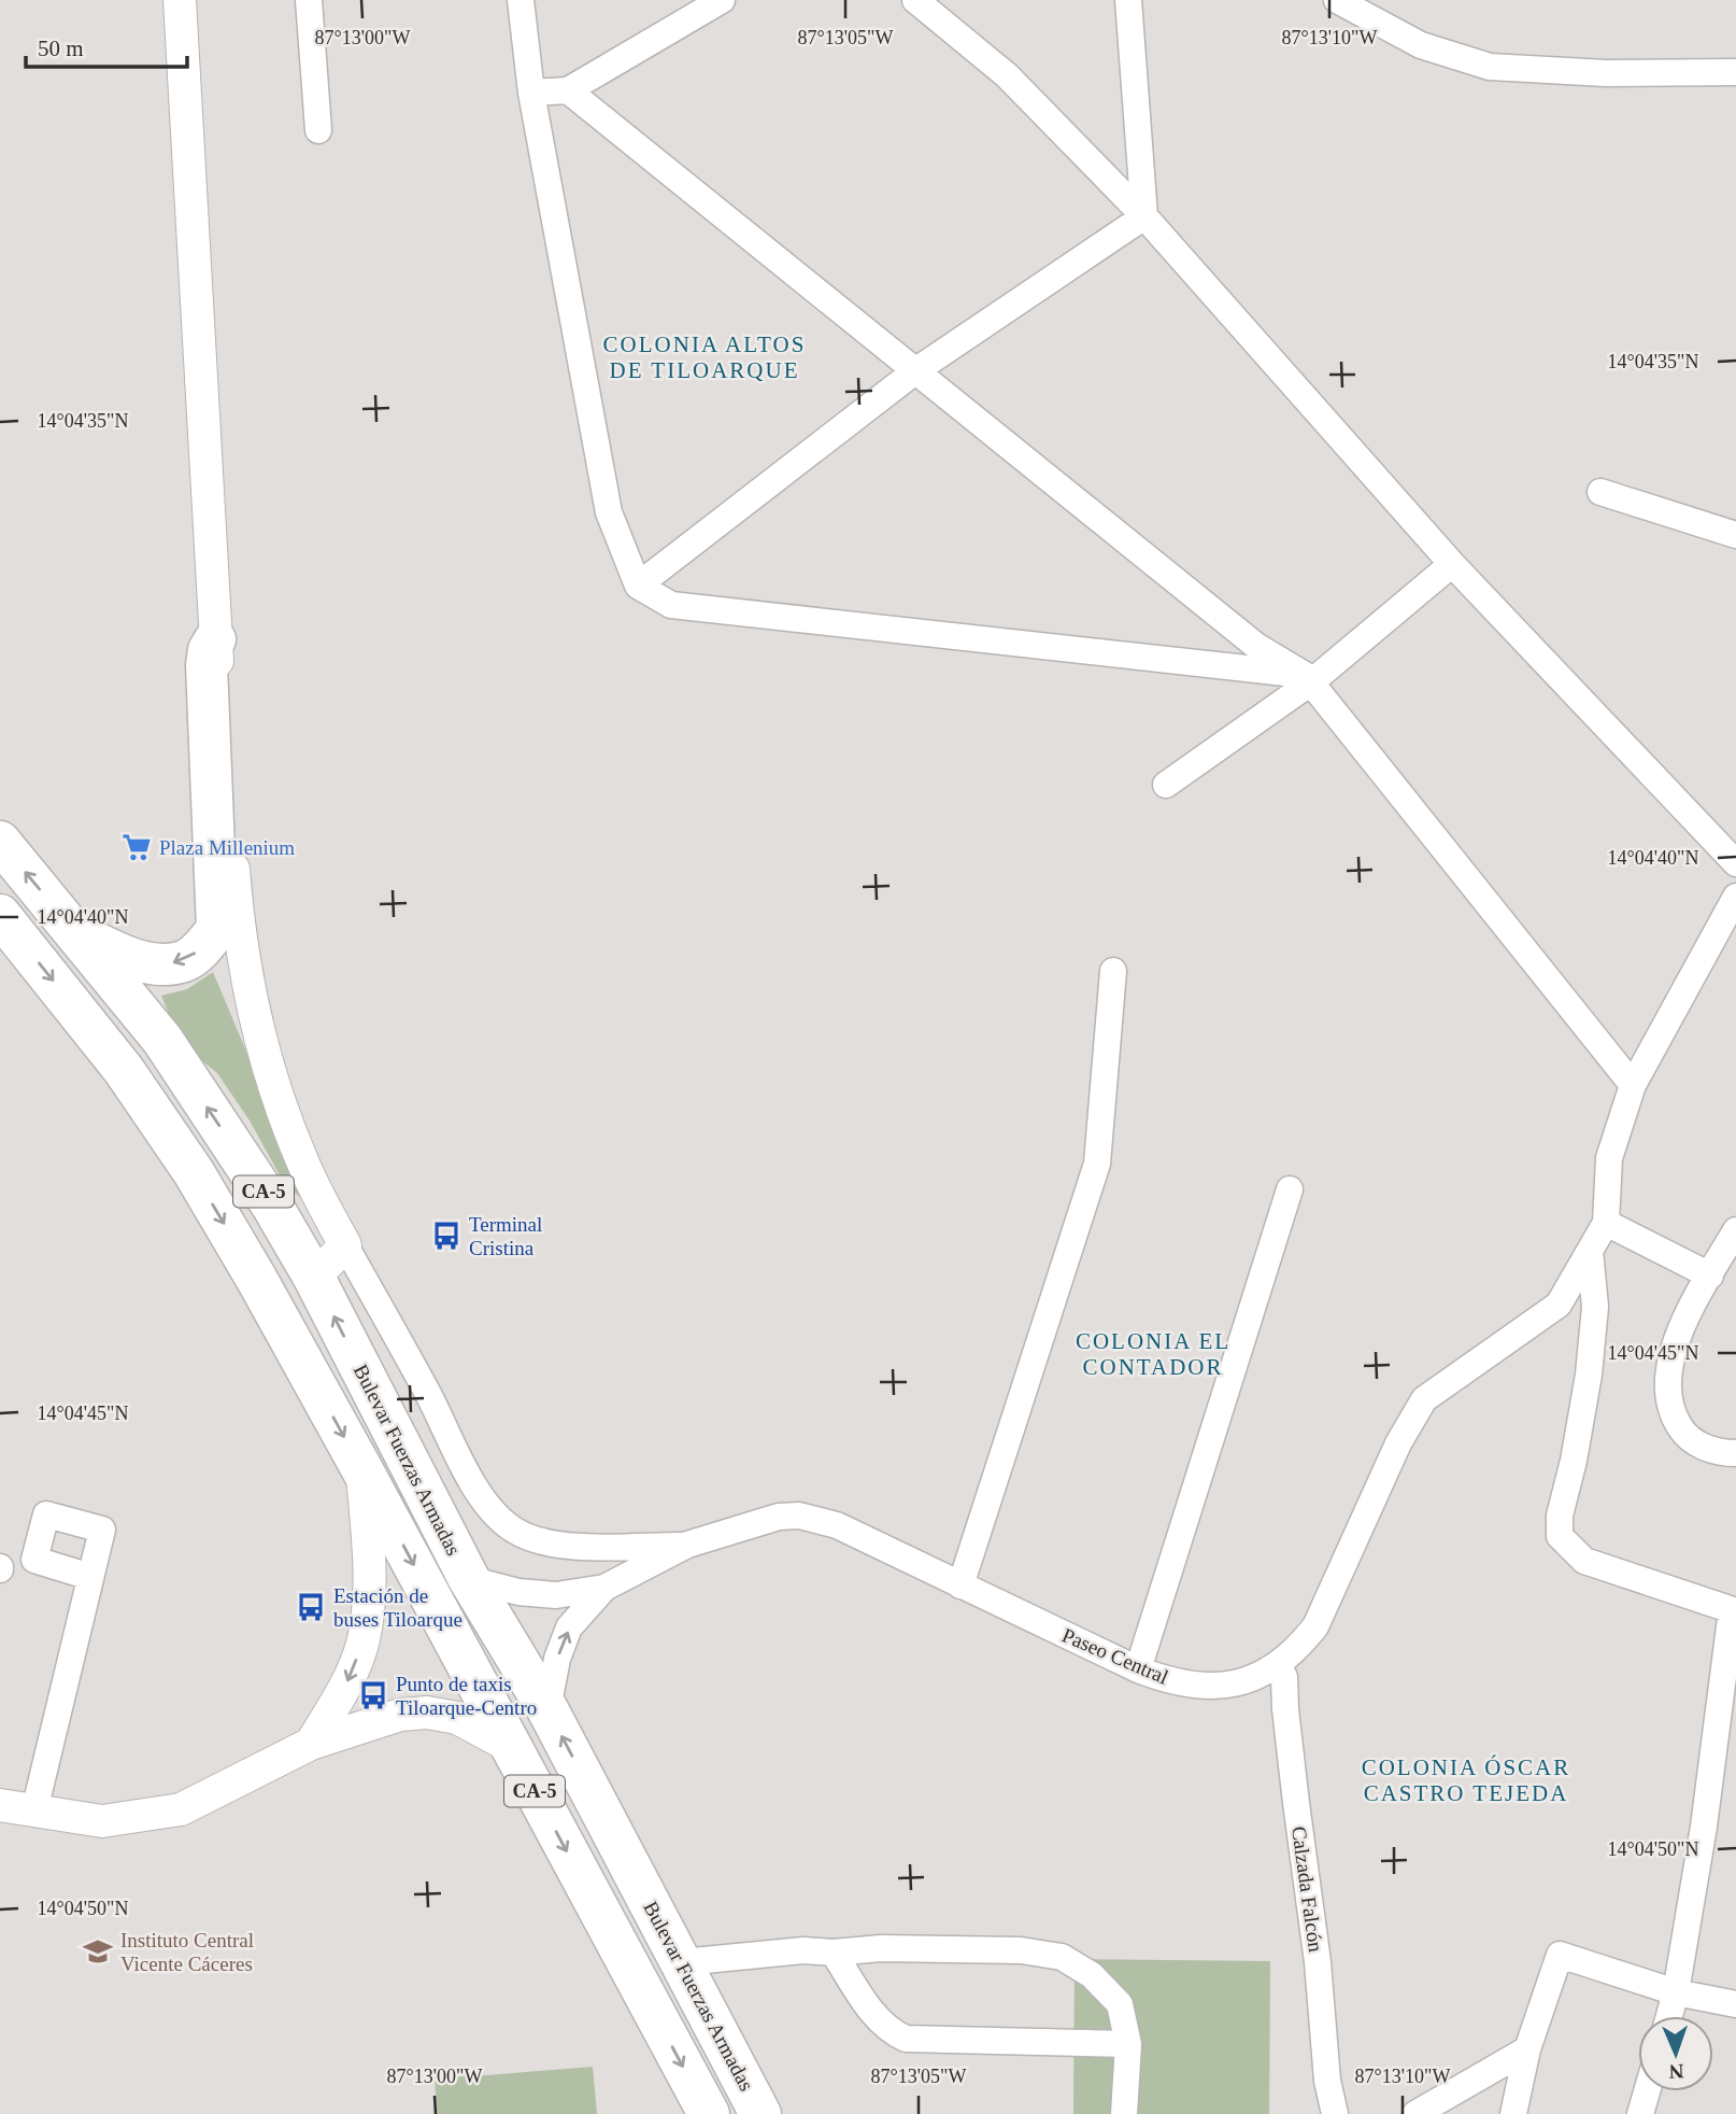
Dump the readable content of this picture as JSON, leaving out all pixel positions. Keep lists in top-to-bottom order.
{
  "streets": {
    "highway": ["CA-5", "Bulevar Fuerzas Armadas"],
    "street": ["Paseo Central", "Calzada Falcón"]
  },
  "crossings": [
    ["Bulevar Fuerzas Armadas", "Paseo Central"],
    ["Paseo Central", "Calzada Falcón"]
  ],
  "districts": ["COLONIA ALTOS DE TILOARQUE", "COLONIA EL CONTADOR", "COLONIA ÓSCAR CASTRO TEJEDA"],
  "places": {
    "supermarket": ["Plaza Millenium"],
    "bus stop": ["Terminal Cristina", "Estación de buses Tiloarque", "Punto de taxis Tiloarque-Centro"],
    "school or university": ["Instituto Central Vicente Cáceres"]
  },
  "scale_bar": "50 m",
  "north": "bottom",
  "coordinates": [
    "87°13'00\"W",
    "87°13'05\"W",
    "87°13'10\"W",
    "14°04'35\"N",
    "14°04'40\"N",
    "14°04'45\"N",
    "14°04'50\"N"
  ]
}
